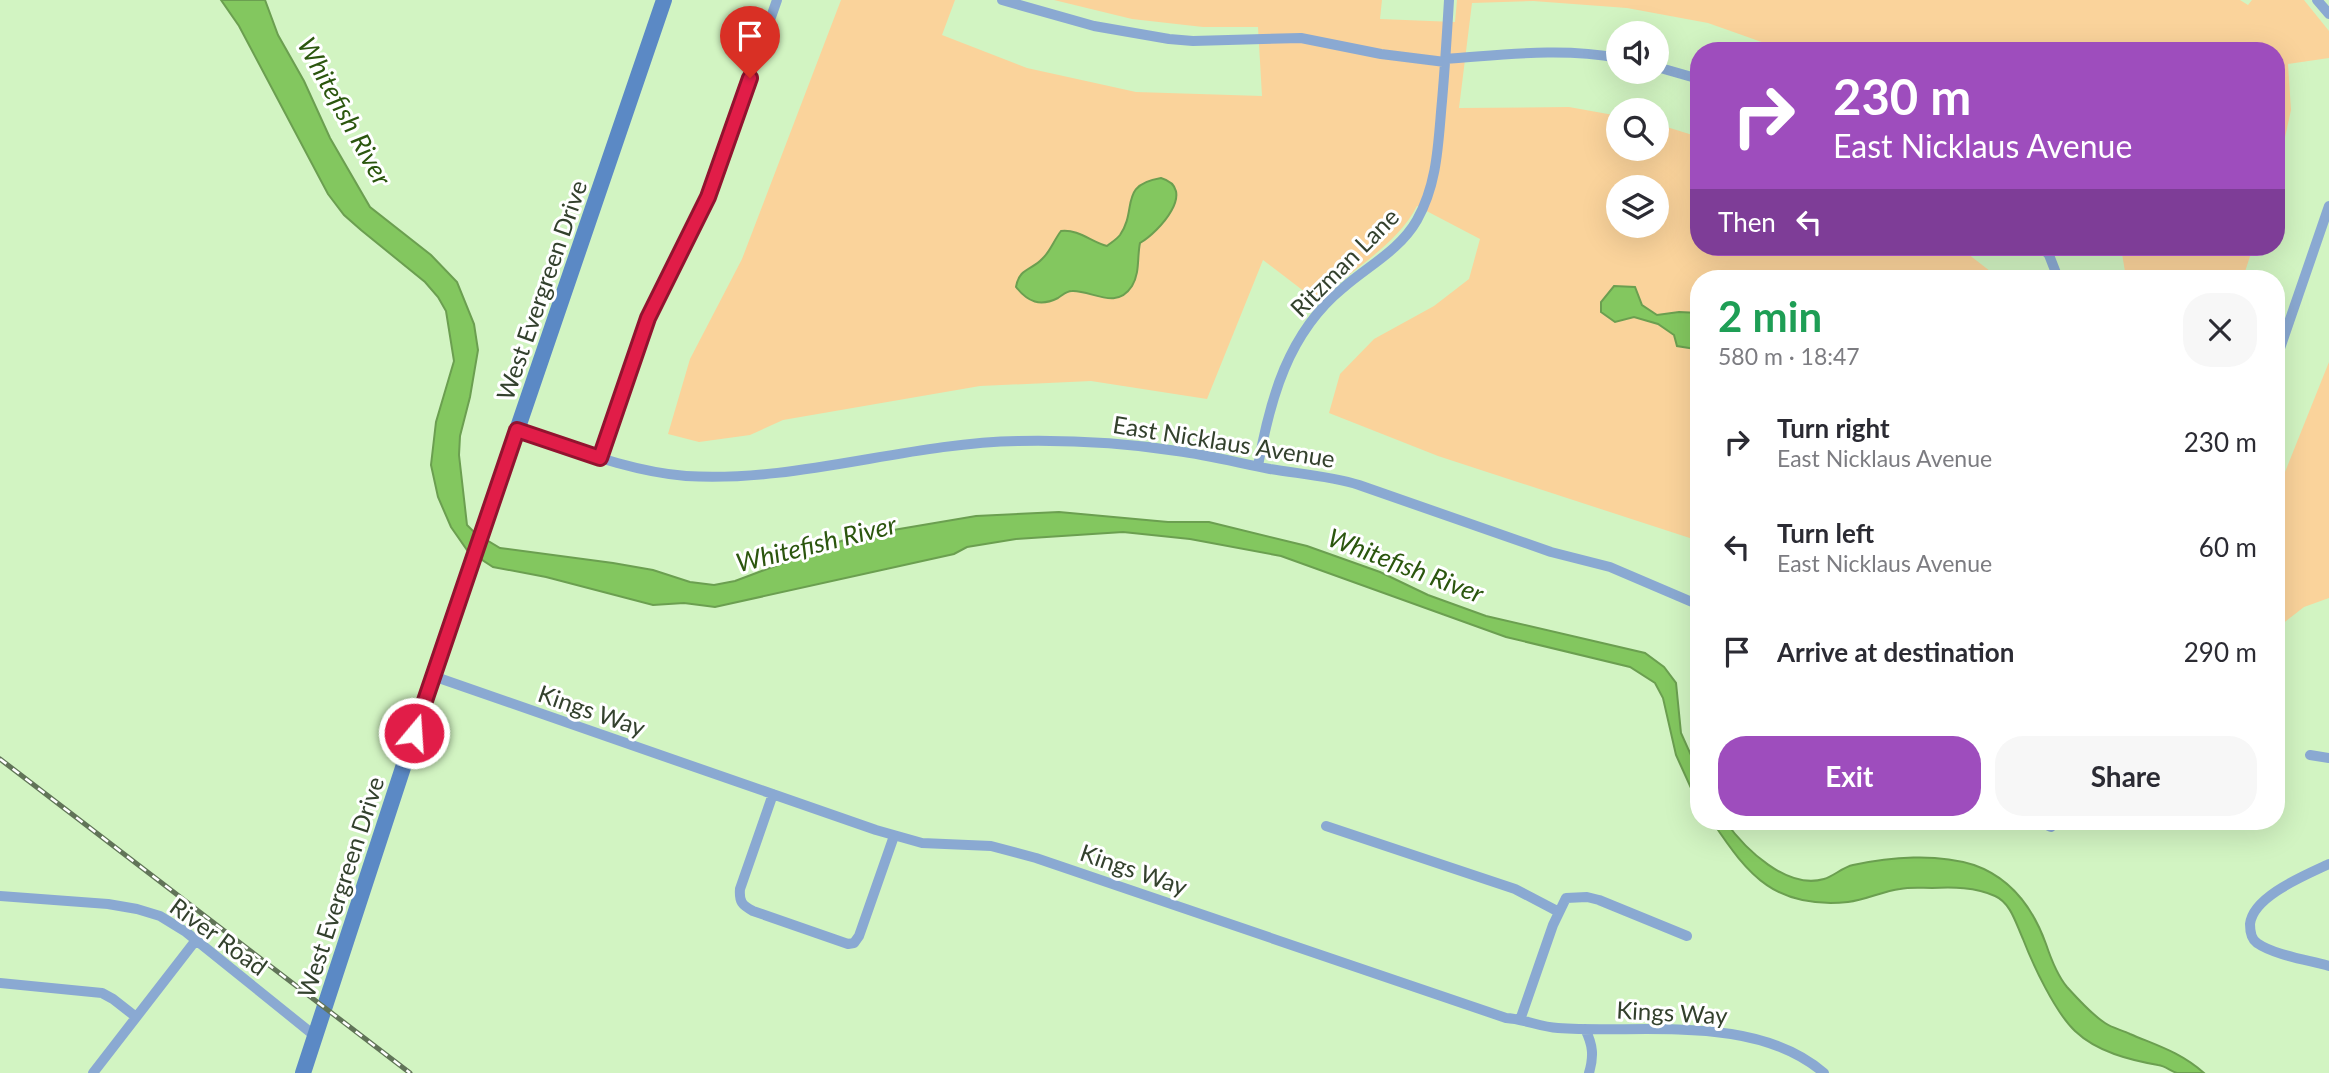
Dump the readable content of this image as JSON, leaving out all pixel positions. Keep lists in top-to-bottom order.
{
  "streets": {
    "street": [
      "Ritzman Lane",
      "West Evergreen Drive",
      "East Nicklaus Avenue",
      "Kings Way",
      "River Road"
    ]
  },
  "crossings": [
    ["Ritzman Lane", "East Nicklaus Avenue"],
    ["West Evergreen Drive", "East Nicklaus Avenue"],
    ["West Evergreen Drive", "Kings Way"],
    ["West Evergreen Drive", "River Road"]
  ],
  "water": ["Whitefish River"],
  "page": {
    "turn": ["230 m", "East Nicklaus Avenue"],
    "then": "Then",
    "heading": ["2 min", "580 m · 18:47"],
    "list": [
      {
        "name": "Turn right",
        "note": "East Nicklaus Avenue",
        "value": "230 m"
      },
      {
        "name": "Turn left",
        "note": "East Nicklaus Avenue",
        "value": "60 m"
      },
      {
        "name": "Arrive at destination",
        "value": "290 m"
      }
    ],
    "buttons": ["Exit", "Share"]
  }
}
